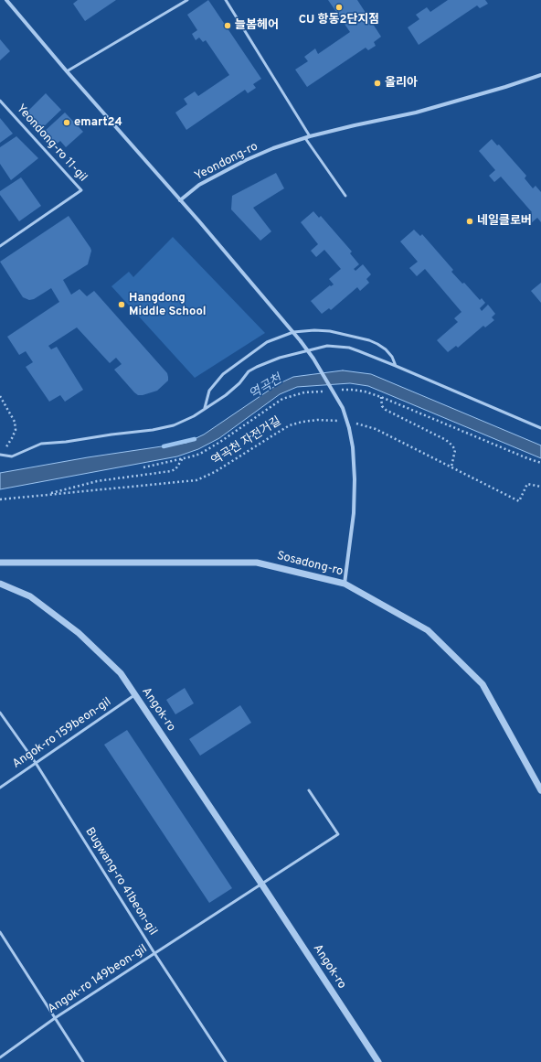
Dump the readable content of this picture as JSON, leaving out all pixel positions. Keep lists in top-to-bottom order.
{
  "streets": {
    "street": ["Yeondong-ro", "Sosadong-ro", "Angok-ro"],
    "lane": [
      "Yeondong-ro 11-gil",
      "Angok-ro 159beon-gil",
      "Bugwang-ro 41beon-gil",
      "Angok-ro 149beon-gil"
    ],
    "path": ["역곡천 자전거길"]
  },
  "crossings": [
    ["Angok-ro", "Angok-ro 159beon-gil"],
    ["Angok-ro", "Angok-ro 149beon-gil"],
    ["Angok-ro 159beon-gil", "Bugwang-ro 41beon-gil"],
    ["Bugwang-ro 41beon-gil", "Angok-ro 149beon-gil"]
  ],
  "water": ["역곡천"],
  "places": [
    "CU 항동2단지점",
    "늘봄헤어",
    "올리아",
    "emart24",
    "네일클로버",
    "Hangdong Middle School"
  ]
}
